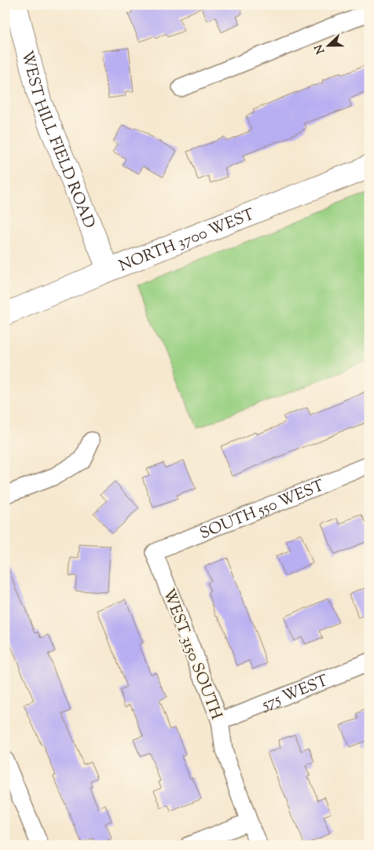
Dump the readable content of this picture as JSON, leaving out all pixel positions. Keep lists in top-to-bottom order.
{
  "streets": {
    "street": [
      "WEST HILL FIELD ROAD",
      "NORTH 3700 WEST",
      "SOUTH 550 WEST",
      "WEST 3150 SOUTH",
      "575 WEST"
    ]
  },
  "crossings": [
    ["WEST HILL FIELD ROAD", "NORTH 3700 WEST"],
    ["SOUTH 550 WEST", "WEST 3150 SOUTH"],
    ["WEST 3150 SOUTH", "575 WEST"]
  ],
  "north": "left"
}
